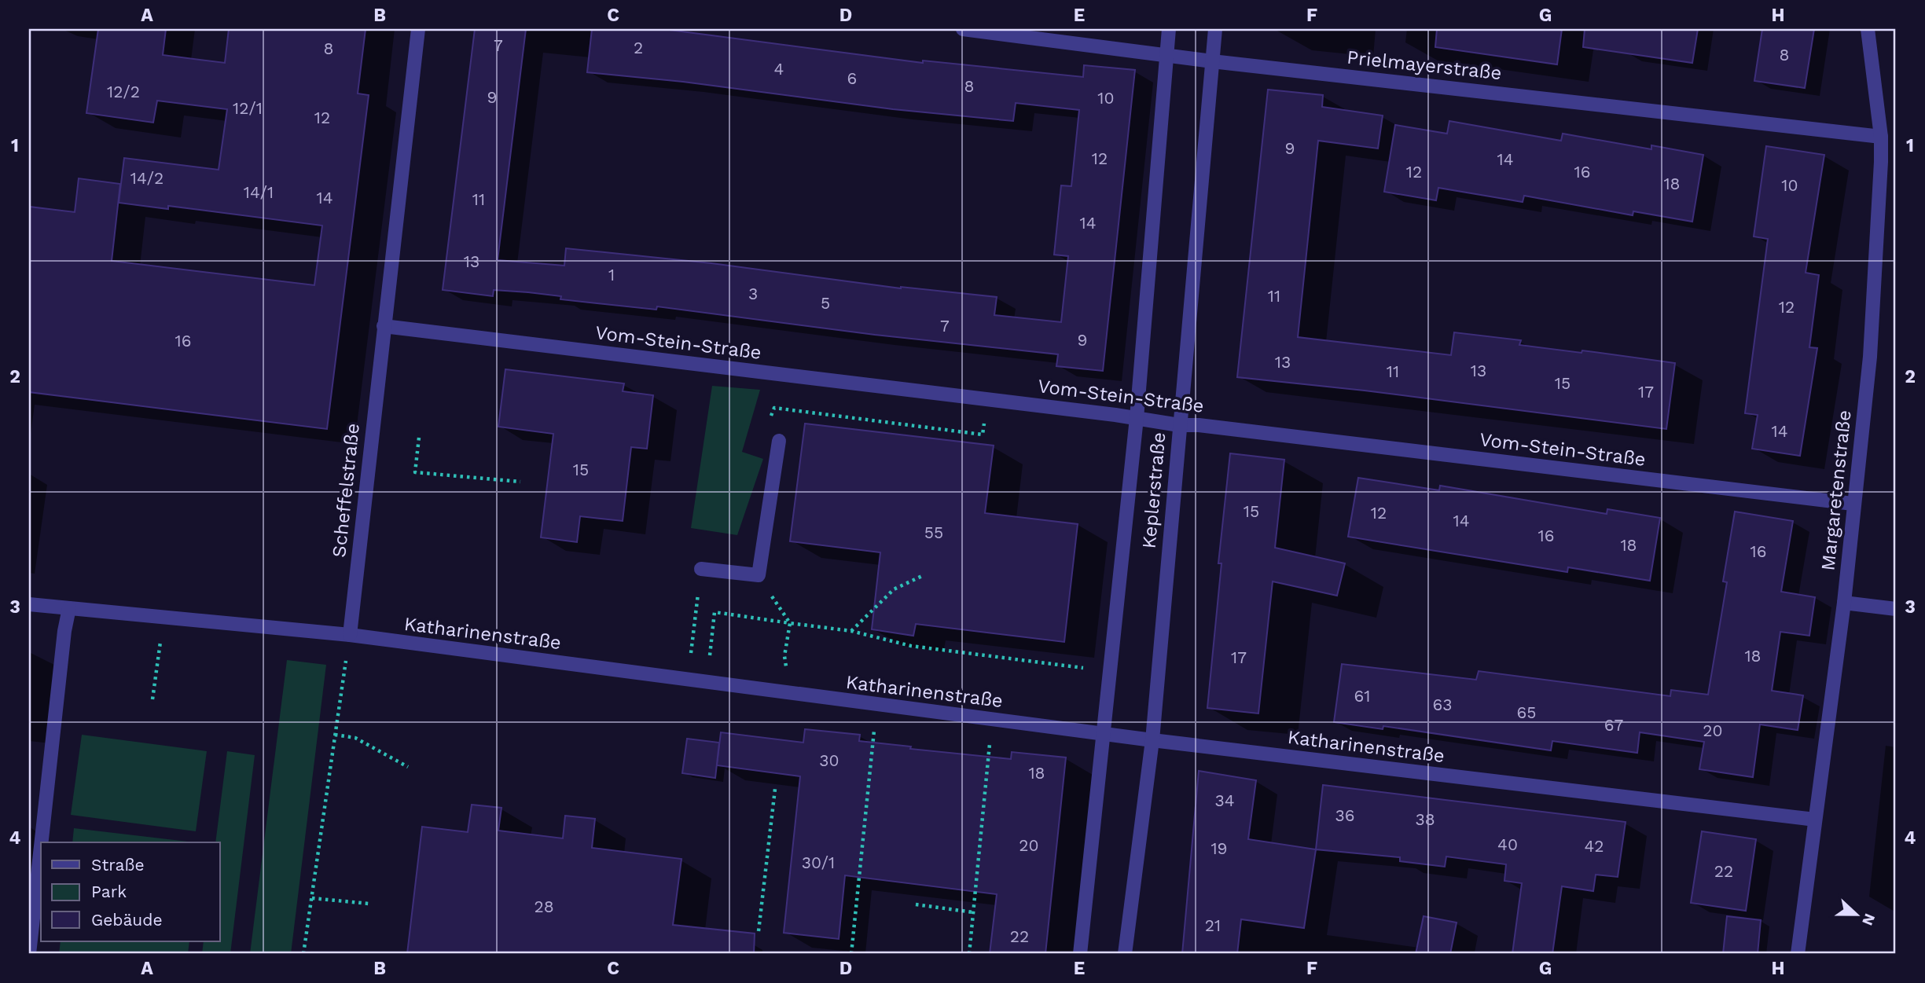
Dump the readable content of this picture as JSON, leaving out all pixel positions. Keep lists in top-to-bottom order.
{
  "streets": {
    "street": [
      "Prielmayerstraße",
      "Vom-Stein-Straße",
      "Scheffelstraße",
      "Keplerstraße",
      "Margaretenstraße",
      "Katharinenstraße"
    ]
  },
  "crossings": [
    ["Prielmayerstraße", "Keplerstraße"],
    ["Prielmayerstraße", "Margaretenstraße"],
    ["Vom-Stein-Straße", "Scheffelstraße"],
    ["Vom-Stein-Straße", "Keplerstraße"],
    ["Vom-Stein-Straße", "Margaretenstraße"],
    ["Scheffelstraße", "Katharinenstraße"],
    ["Keplerstraße", "Katharinenstraße"],
    ["Margaretenstraße", "Katharinenstraße"]
  ],
  "house_numbers": [
    "7",
    "2",
    "8",
    "8",
    "4",
    "6",
    "8",
    "12/2",
    "9",
    "10",
    "12/1",
    "12",
    "9",
    "12",
    "14",
    "12",
    "16",
    "14/2",
    "18",
    "10",
    "14/1",
    "14",
    "11",
    "14",
    "13",
    "1",
    "3",
    "11",
    "5",
    "12",
    "7",
    "9",
    "16",
    "13",
    "13",
    "11",
    "15",
    "17",
    "14",
    "15",
    "15",
    "12",
    "14",
    "55",
    "16",
    "18",
    "16",
    "18",
    "17",
    "61",
    "63",
    "65",
    "67",
    "20",
    "30",
    "18",
    "34",
    "36",
    "38",
    "40",
    "20",
    "42",
    "19",
    "30/1",
    "22",
    "28",
    "21",
    "22"
  ],
  "legend": ["Straße", "Park", "Gebäude"],
  "north": "right",
  "grid": {
    "columns": [
      "A",
      "B",
      "C",
      "D",
      "E",
      "F",
      "G",
      "H"
    ],
    "rows": [
      "1",
      "2",
      "3",
      "4"
    ]
  }
}
